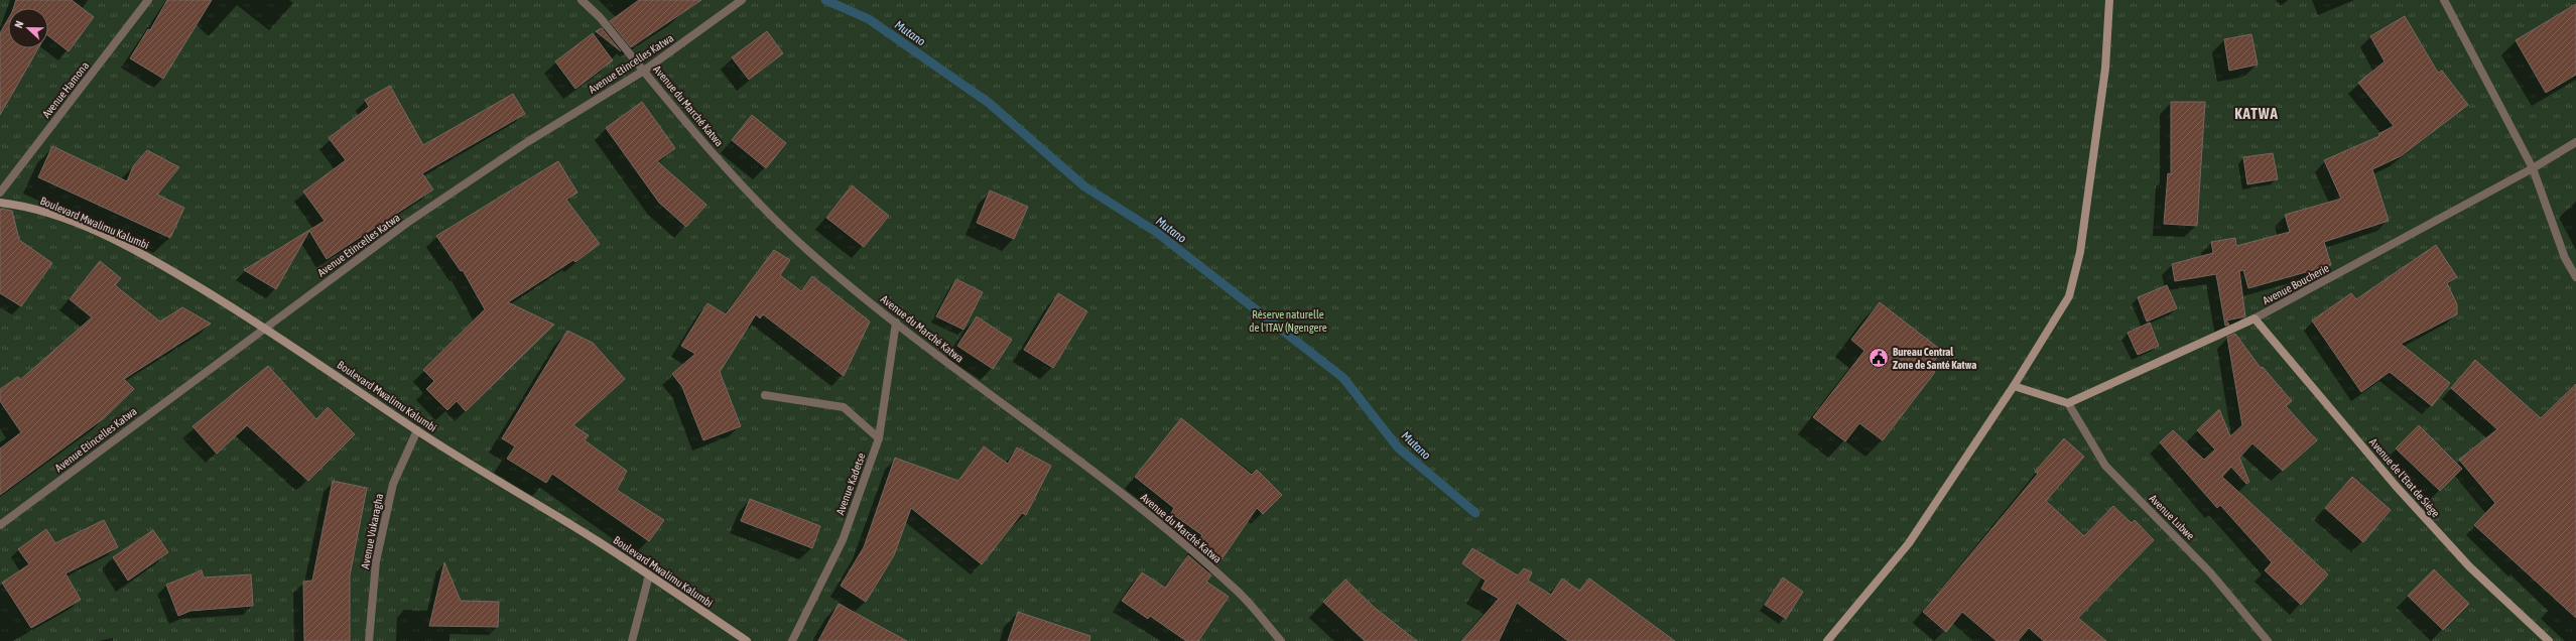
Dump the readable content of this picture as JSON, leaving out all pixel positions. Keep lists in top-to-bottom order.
{
  "streets": {
    "street": [
      "Avenue Etincelles Katwa",
      "Avenue Hamona",
      "Avenue du Marché Katwa",
      "Boulevard Mwalimu Kalumbi",
      "Avenue Boucherie",
      "Avenue de l'Etat de Siège",
      "Avenue Kadetse",
      "Avenue Lubwe",
      "Avenue Vukaragha"
    ]
  },
  "crossings": [
    ["Avenue Etincelles Katwa", "Avenue du Marché Katwa"],
    ["Avenue Etincelles Katwa", "Boulevard Mwalimu Kalumbi"],
    ["Avenue du Marché Katwa", "Avenue Kadetse"],
    ["Boulevard Mwalimu Kalumbi", "Avenue Vukaragha"],
    ["Avenue Boucherie", "Avenue de l'Etat de Siège"],
    ["Avenue Boucherie", "Avenue Lubwe"]
  ],
  "districts": ["KATWA"],
  "water": ["Mutano"],
  "parks": ["Réserve naturelle de l'ITAV (Ngengere"],
  "places": {
    "public building": ["Bureau Central Zone de Santé Katwa"]
  },
  "north": "left"
}
